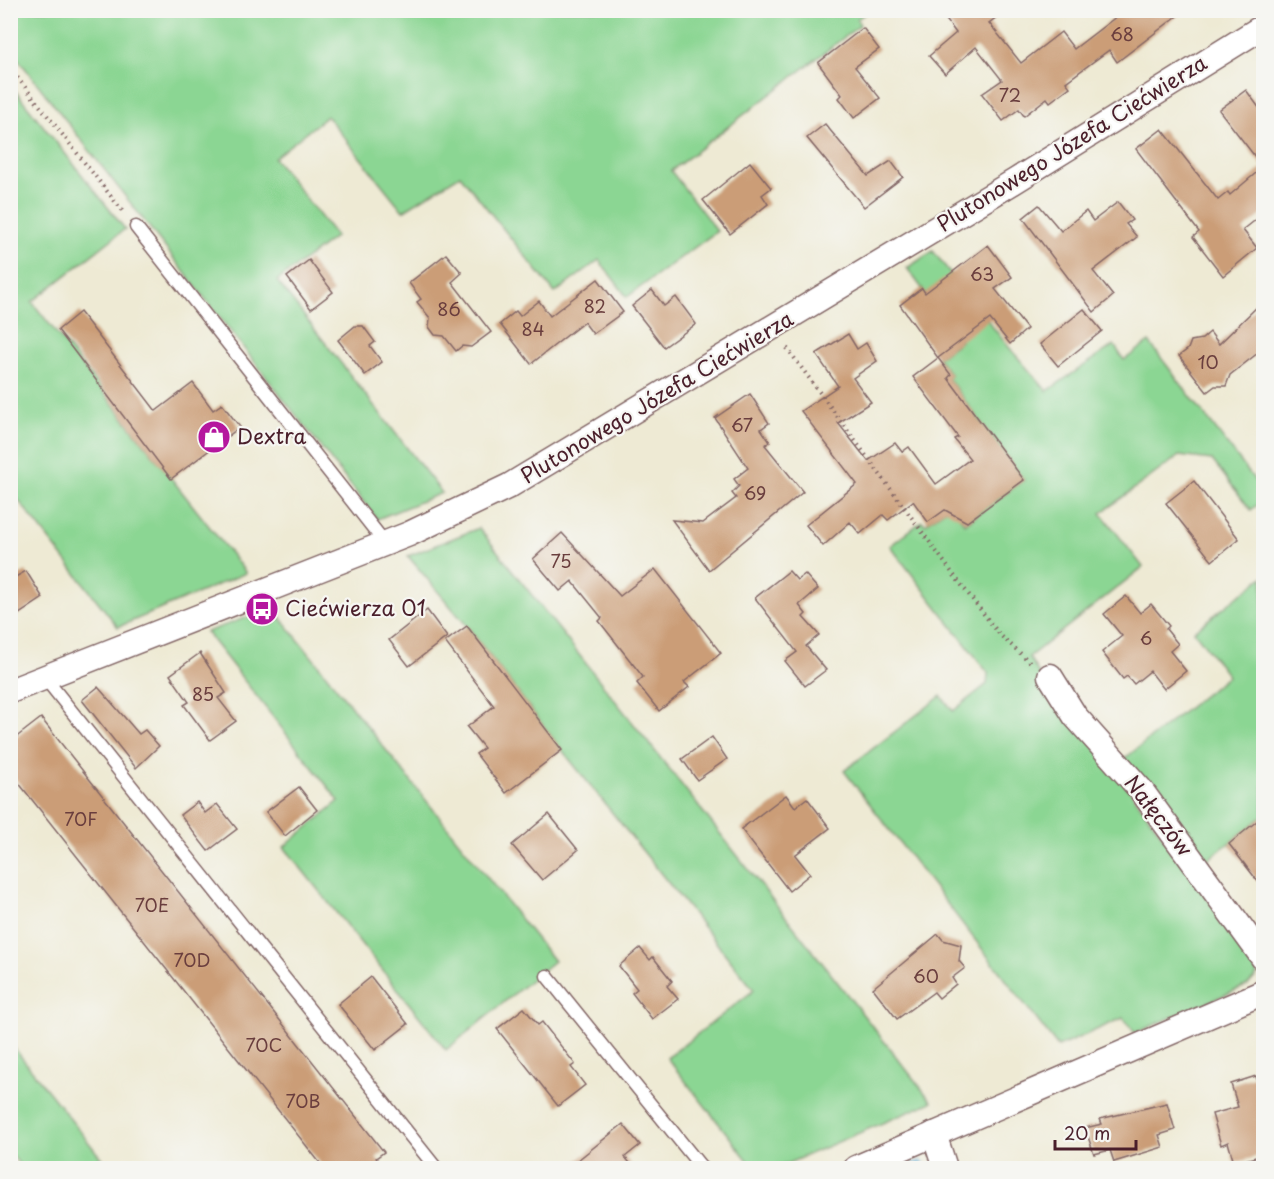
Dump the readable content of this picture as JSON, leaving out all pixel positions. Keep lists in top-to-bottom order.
{
  "streets": {
    "street": ["Plutonowego Józefa Ciećwierza", "Nałęczów"]
  },
  "places": {
    "shop": ["Dextra"],
    "bus stop": ["Ciećwierza 01"]
  },
  "house_numbers": [
    "68",
    "72",
    "63",
    "82",
    "86",
    "84",
    "10",
    "67",
    "69",
    "75",
    "6",
    "85",
    "70F",
    "70E",
    "70D",
    "60",
    "70C",
    "70B"
  ],
  "scale_bar": "20 m"
}
